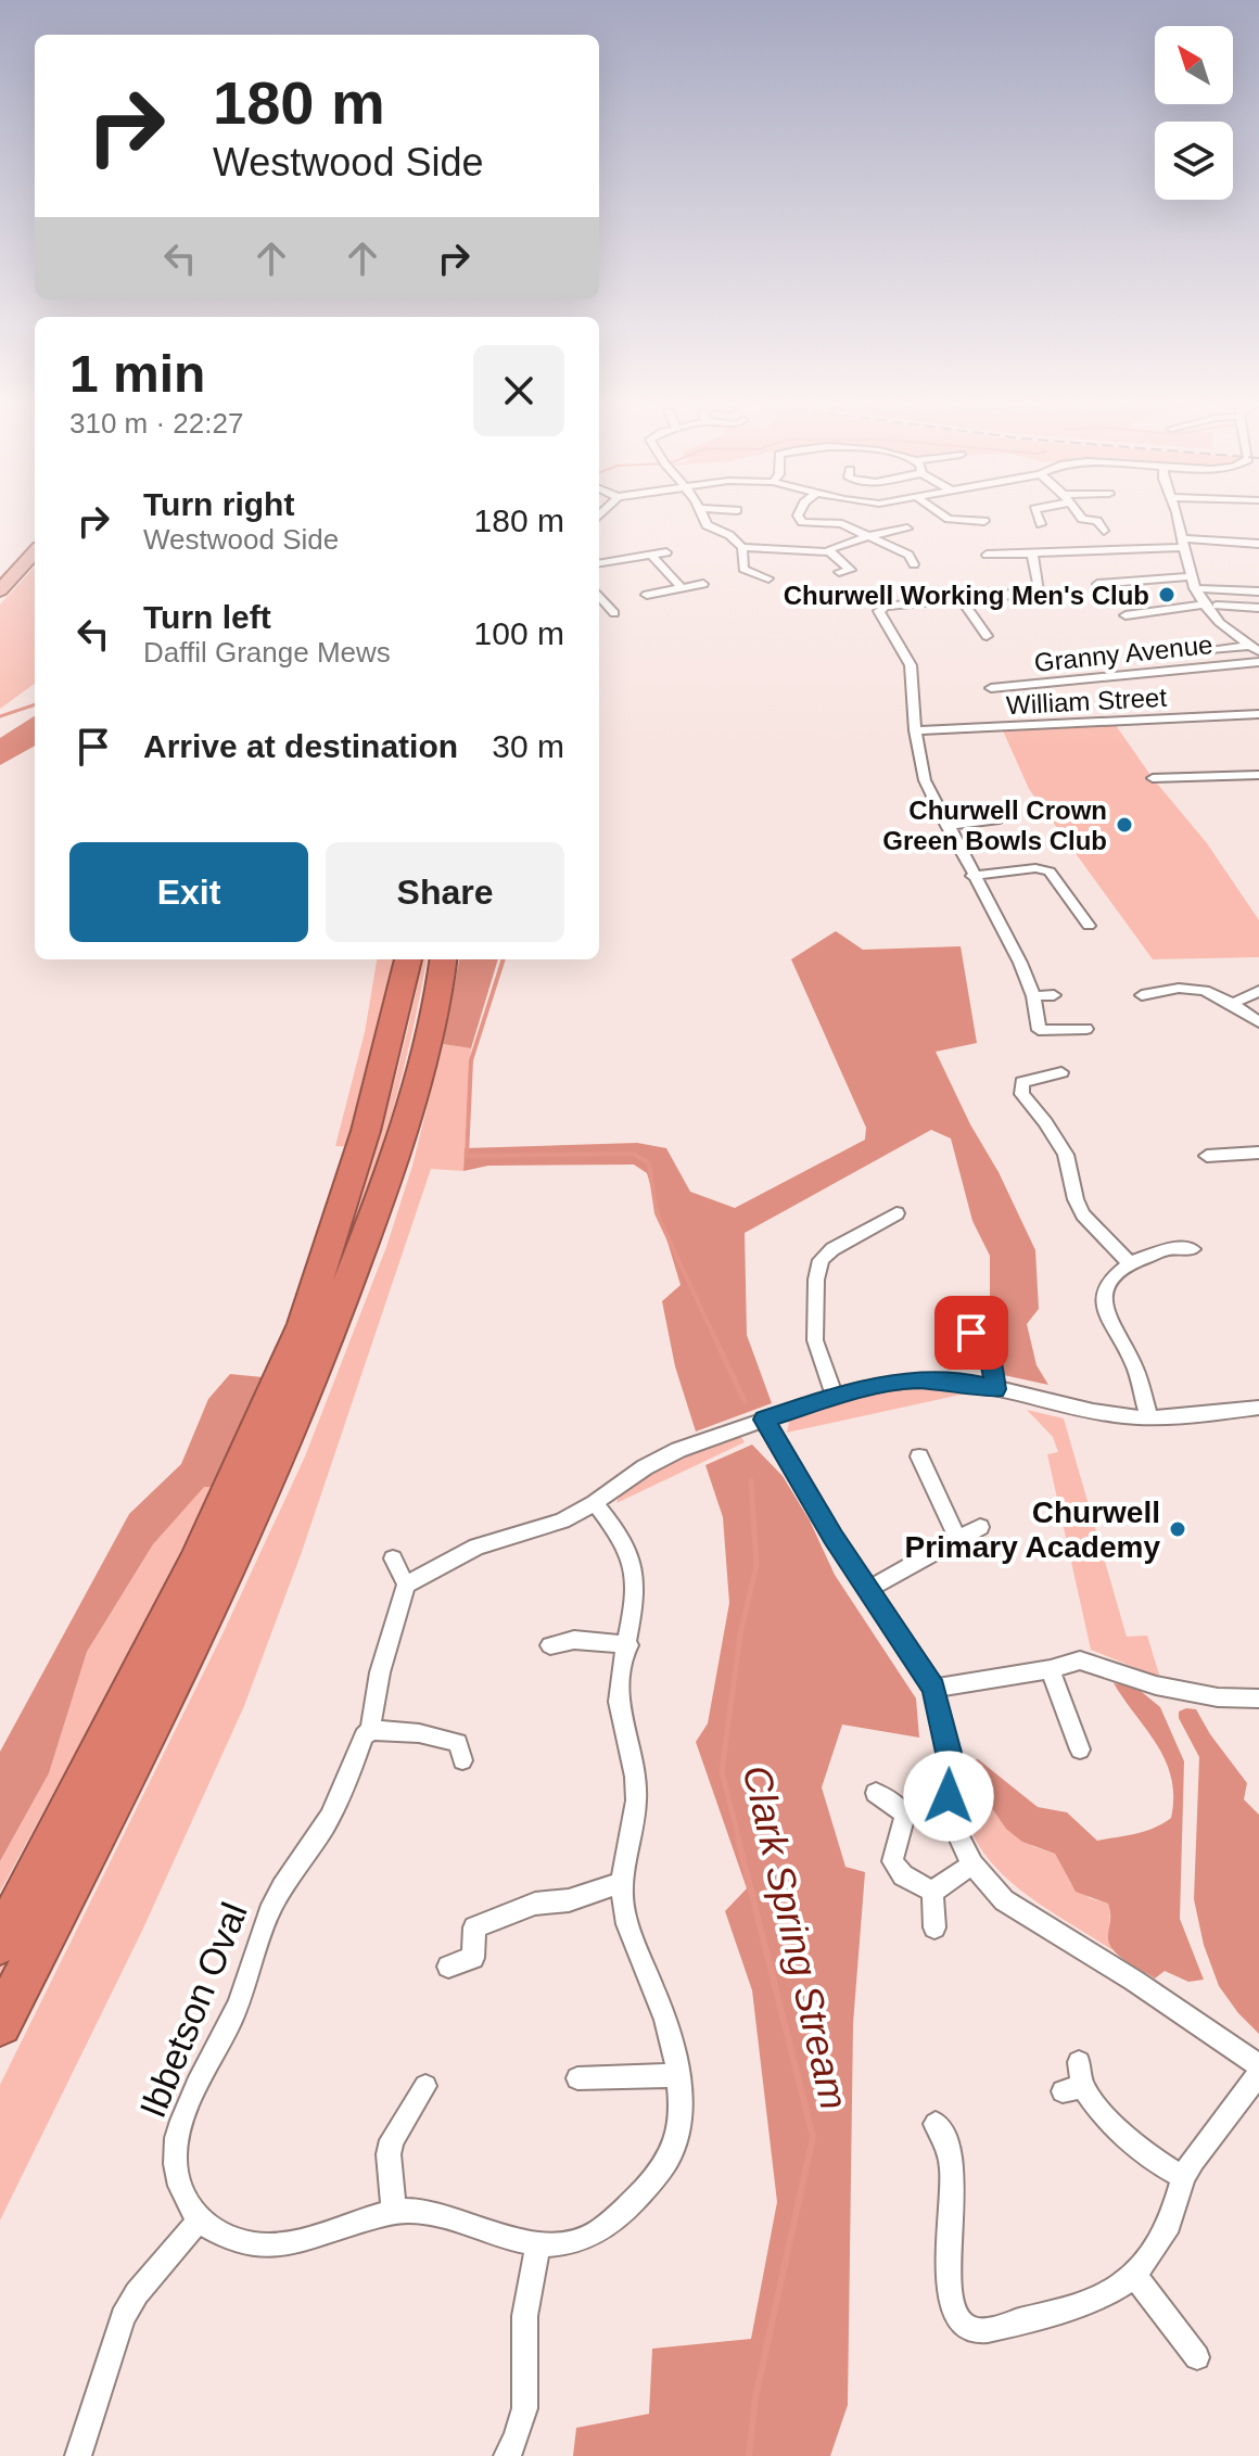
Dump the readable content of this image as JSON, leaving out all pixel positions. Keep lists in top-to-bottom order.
{
  "streets": {
    "street": ["Granny Avenue", "William Street", "Ibbetson Oval"]
  },
  "water": ["Clark Spring Stream"],
  "places": ["Churwell Working Men's Club", "Churwell Crown Green Bowls Club", "Churwell Primary Academy"],
  "north": "top left",
  "page": {
    "turn": ["180 m", "Westwood Side"],
    "heading": ["1 min", "310 m · 22:27"],
    "list": [
      {
        "name": "Turn right",
        "note": "Westwood Side",
        "value": "180 m"
      },
      {
        "name": "Turn left",
        "note": "Daffil Grange Mews",
        "value": "100 m"
      },
      {
        "name": "Arrive at destination",
        "value": "30 m"
      }
    ],
    "buttons": ["Exit", "Share"]
  }
}
